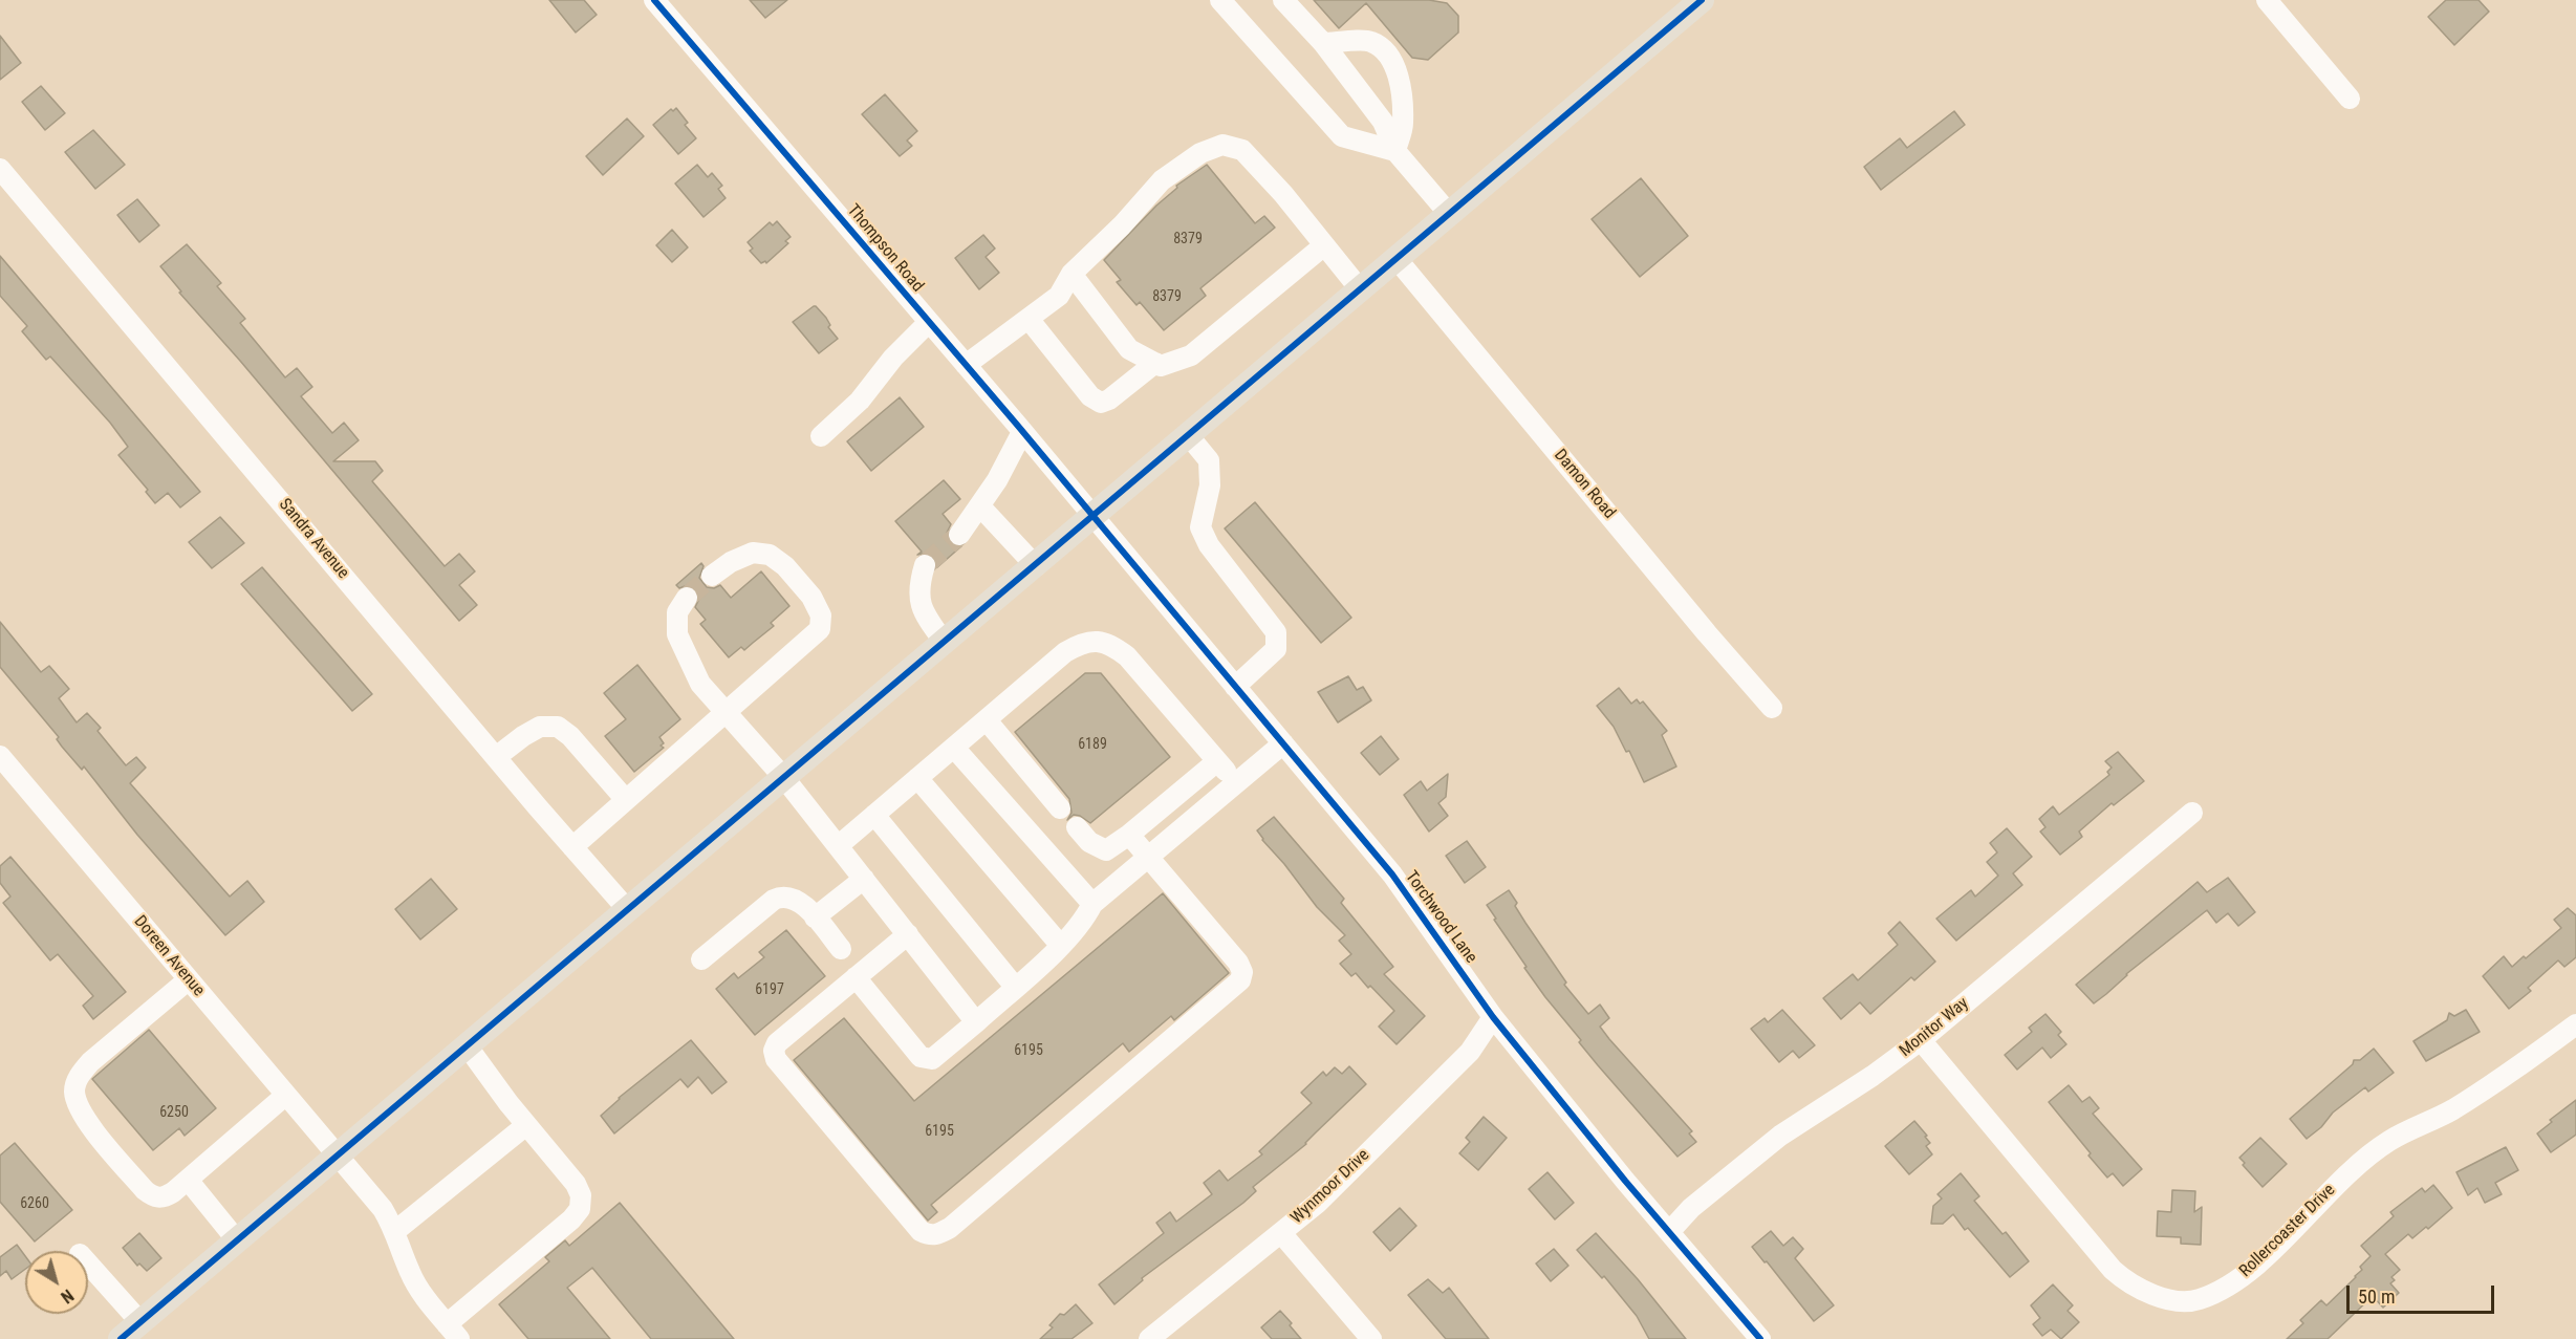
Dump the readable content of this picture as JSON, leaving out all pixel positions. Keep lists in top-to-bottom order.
{
  "streets": {
    "street": [
      "Thompson Road",
      "Damon Road",
      "Sandra Avenue",
      "Torchwood Lane",
      "Doreen Avenue",
      "Monitor Way",
      "Wynmoor Drive",
      "Rollercoaster Drive"
    ]
  },
  "crossings": [
    ["Thompson Road", "Torchwood Lane"],
    ["Torchwood Lane", "Monitor Way"],
    ["Torchwood Lane", "Wynmoor Drive"],
    ["Monitor Way", "Rollercoaster Drive"]
  ],
  "house_numbers": [
    "8379",
    "8379",
    "6189",
    "6197",
    "6195",
    "6250",
    "6195",
    "6260"
  ],
  "scale_bar": "50 m",
  "north": "bottom right"
}
